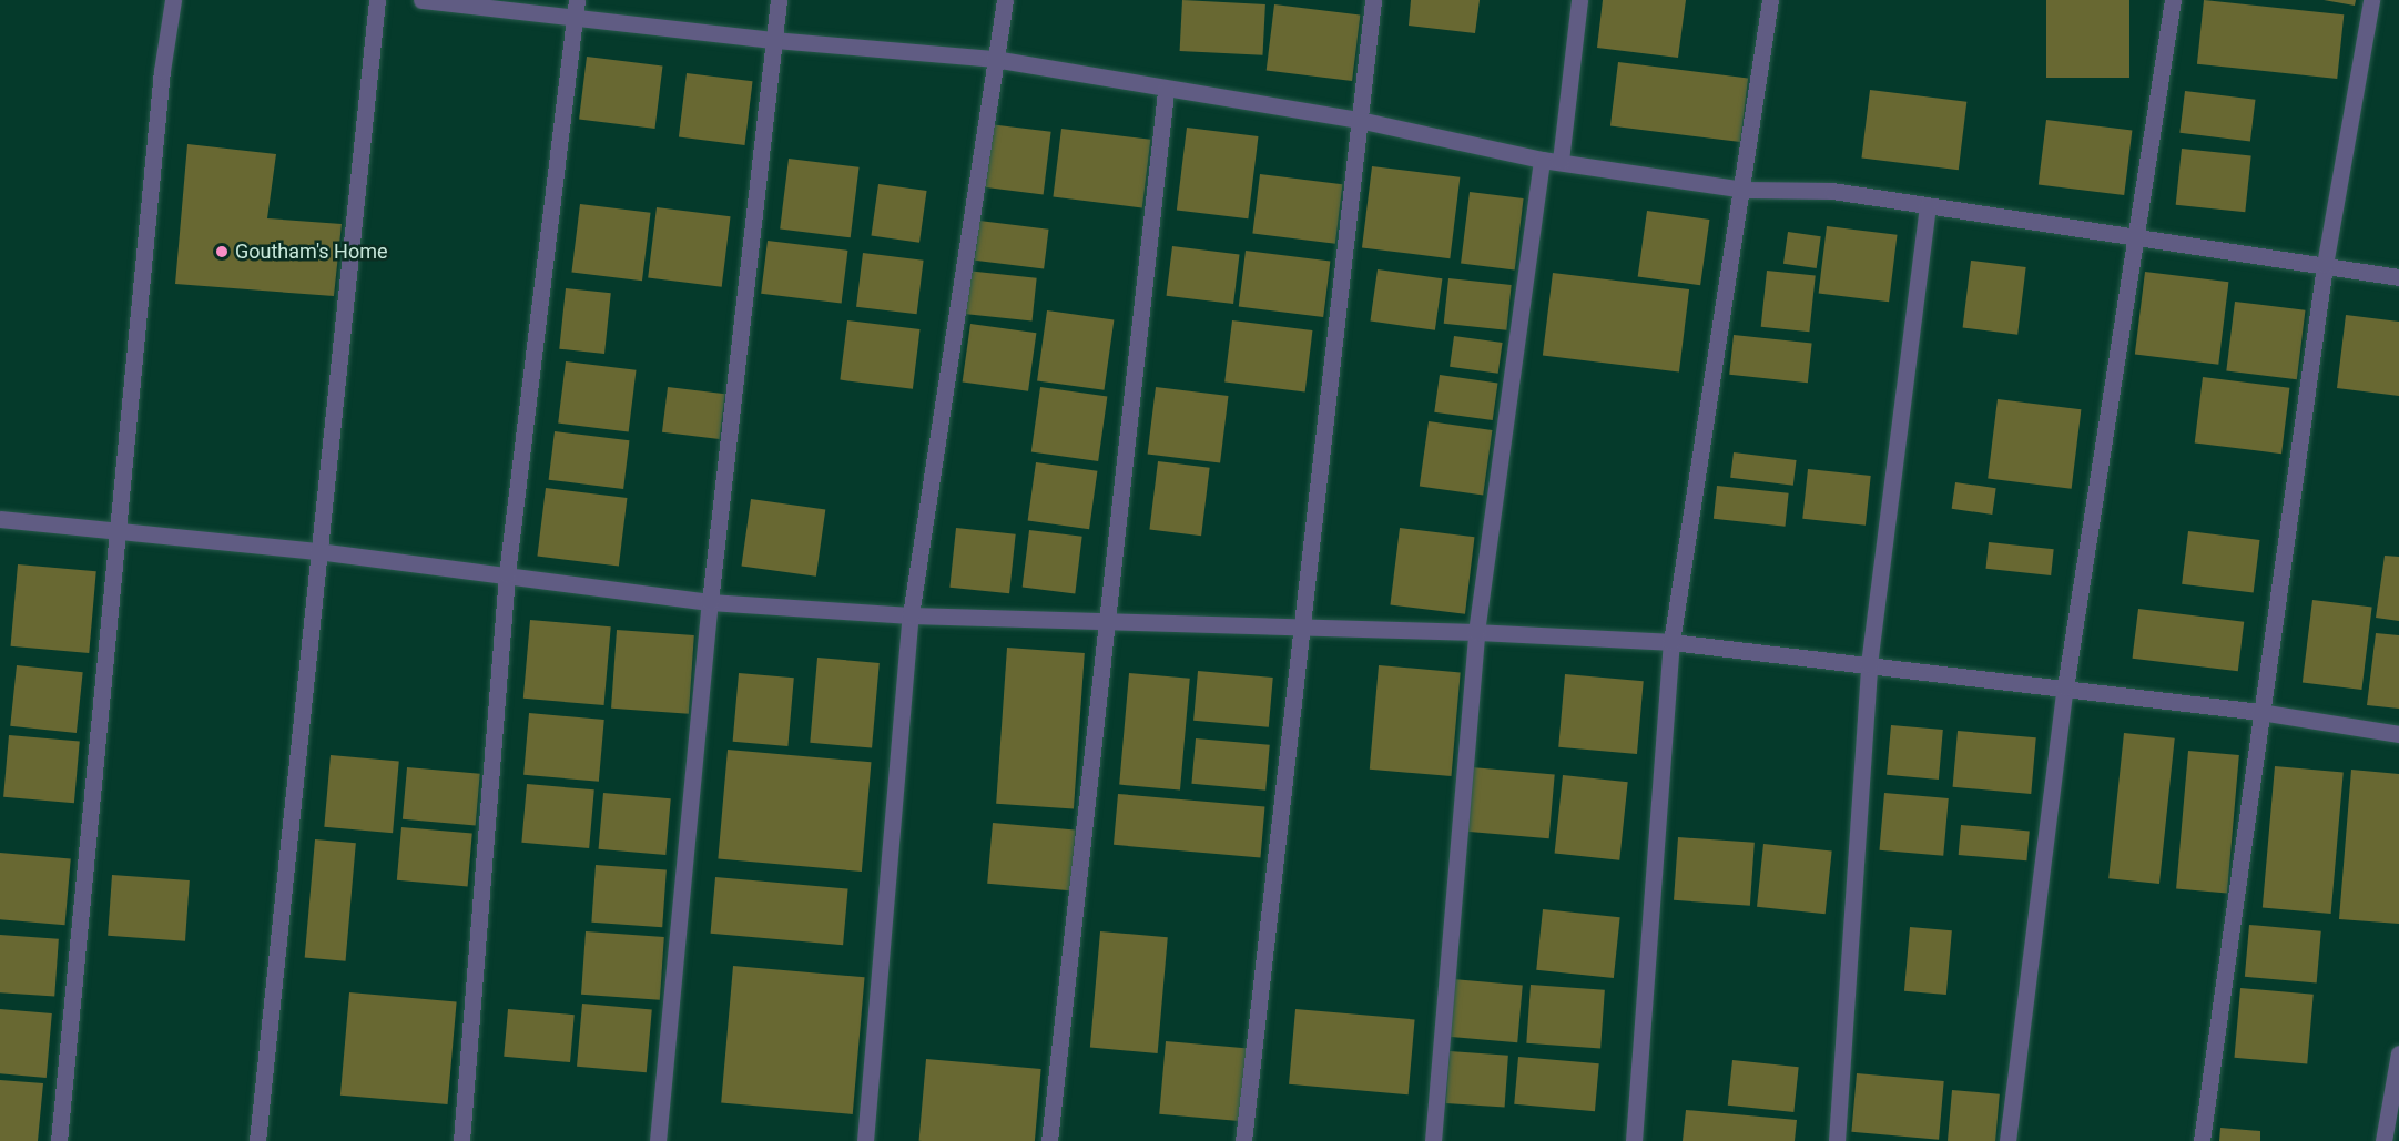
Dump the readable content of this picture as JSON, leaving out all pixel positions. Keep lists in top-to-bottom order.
{
  "places": ["Goutham's Home"]
}
